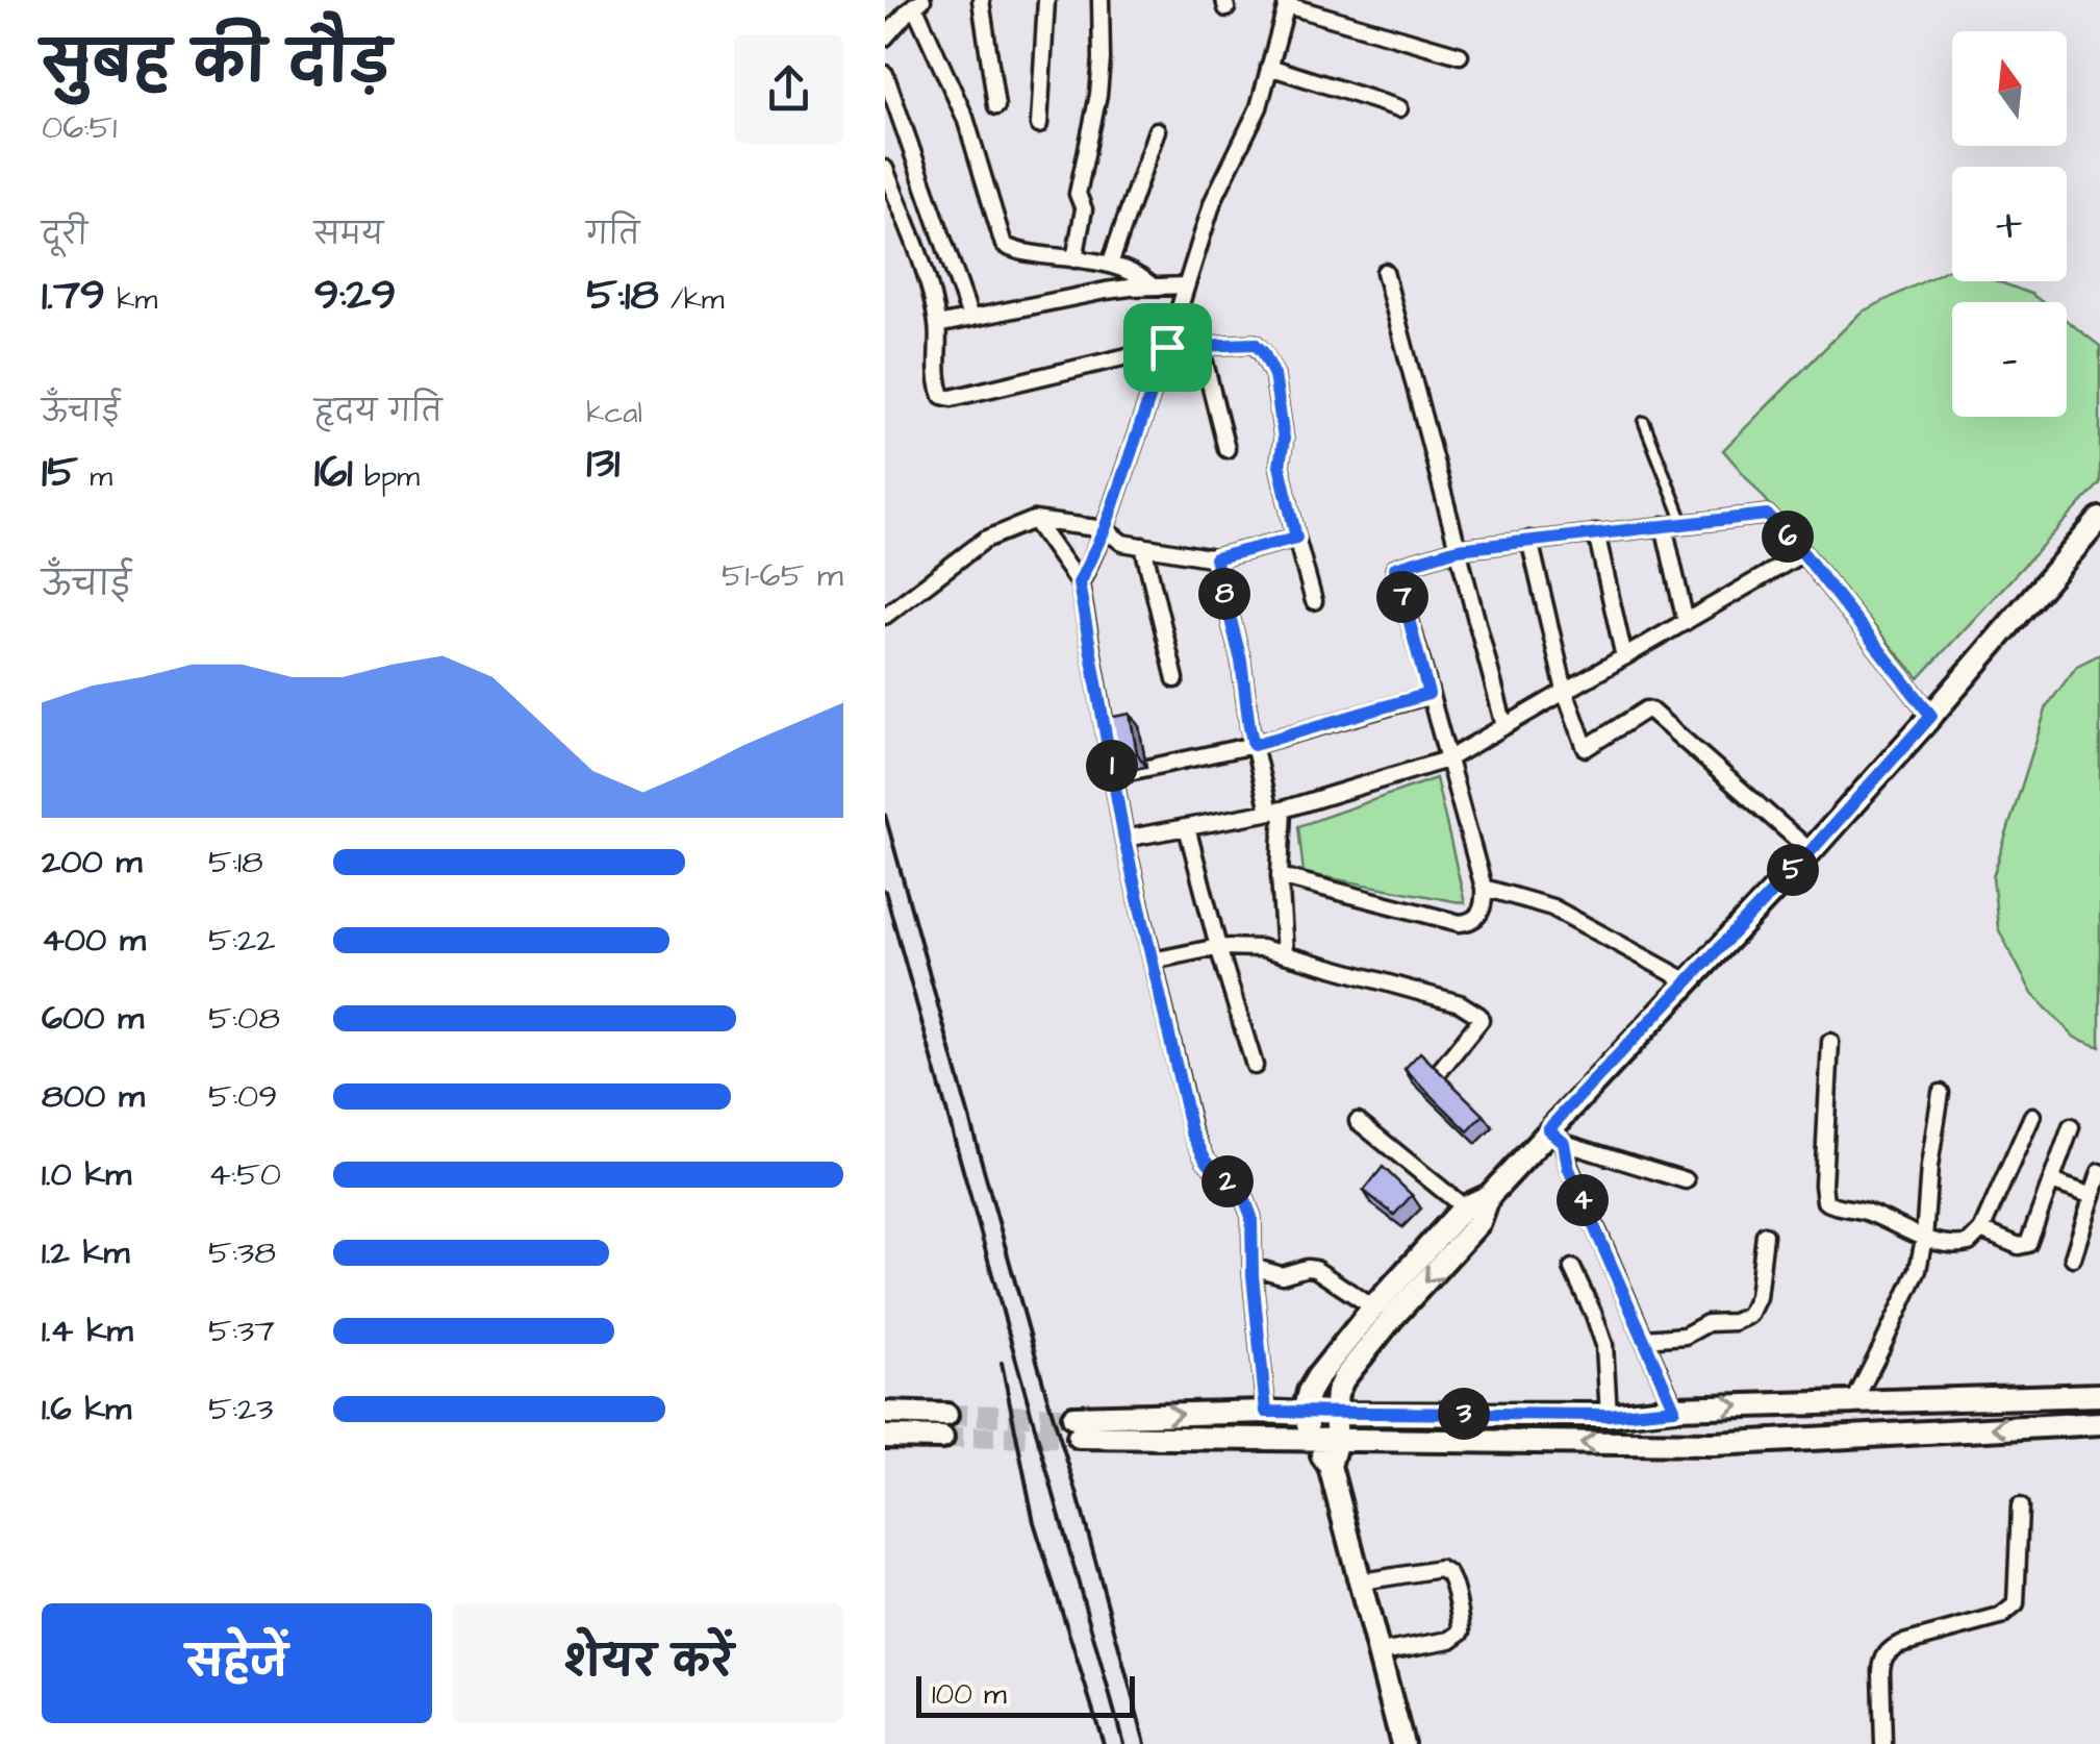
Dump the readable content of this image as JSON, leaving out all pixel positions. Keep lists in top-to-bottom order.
{
  "scale_bar": "100 m",
  "north": "top",
  "page": {
    "heading": ["सुबह की दौड़", "06:51"],
    "map_buttons": ["+", "−"],
    "stats": [
      ["दूरी", "1.79 km"],
      ["समय", "9:29"],
      ["गति", "5:18 /km"],
      ["ऊँचाई", "15 m"],
      ["हृदय गति", "161 bpm"],
      ["kcal", "131"]
    ],
    "pins": [
      "6",
      "8",
      "7",
      "1",
      "5",
      "2",
      "4",
      "3"
    ],
    "chart": ["ऊँचाई", "51–65 m"],
    "list": [
      {
        "name": "200 m",
        "note": "5:18"
      },
      {
        "name": "400 m",
        "note": "5:22"
      },
      {
        "name": "600 m",
        "note": "5:08"
      },
      {
        "name": "800 m",
        "note": "5:09"
      },
      {
        "name": "1.0 km",
        "note": "4:50"
      },
      {
        "name": "1.2 km",
        "note": "5:38"
      },
      {
        "name": "1.4 km",
        "note": "5:37"
      },
      {
        "name": "1.6 km",
        "note": "5:23"
      }
    ],
    "buttons": ["सहेजें", "शेयर करें"],
    "scale": "100 m"
  }
}
